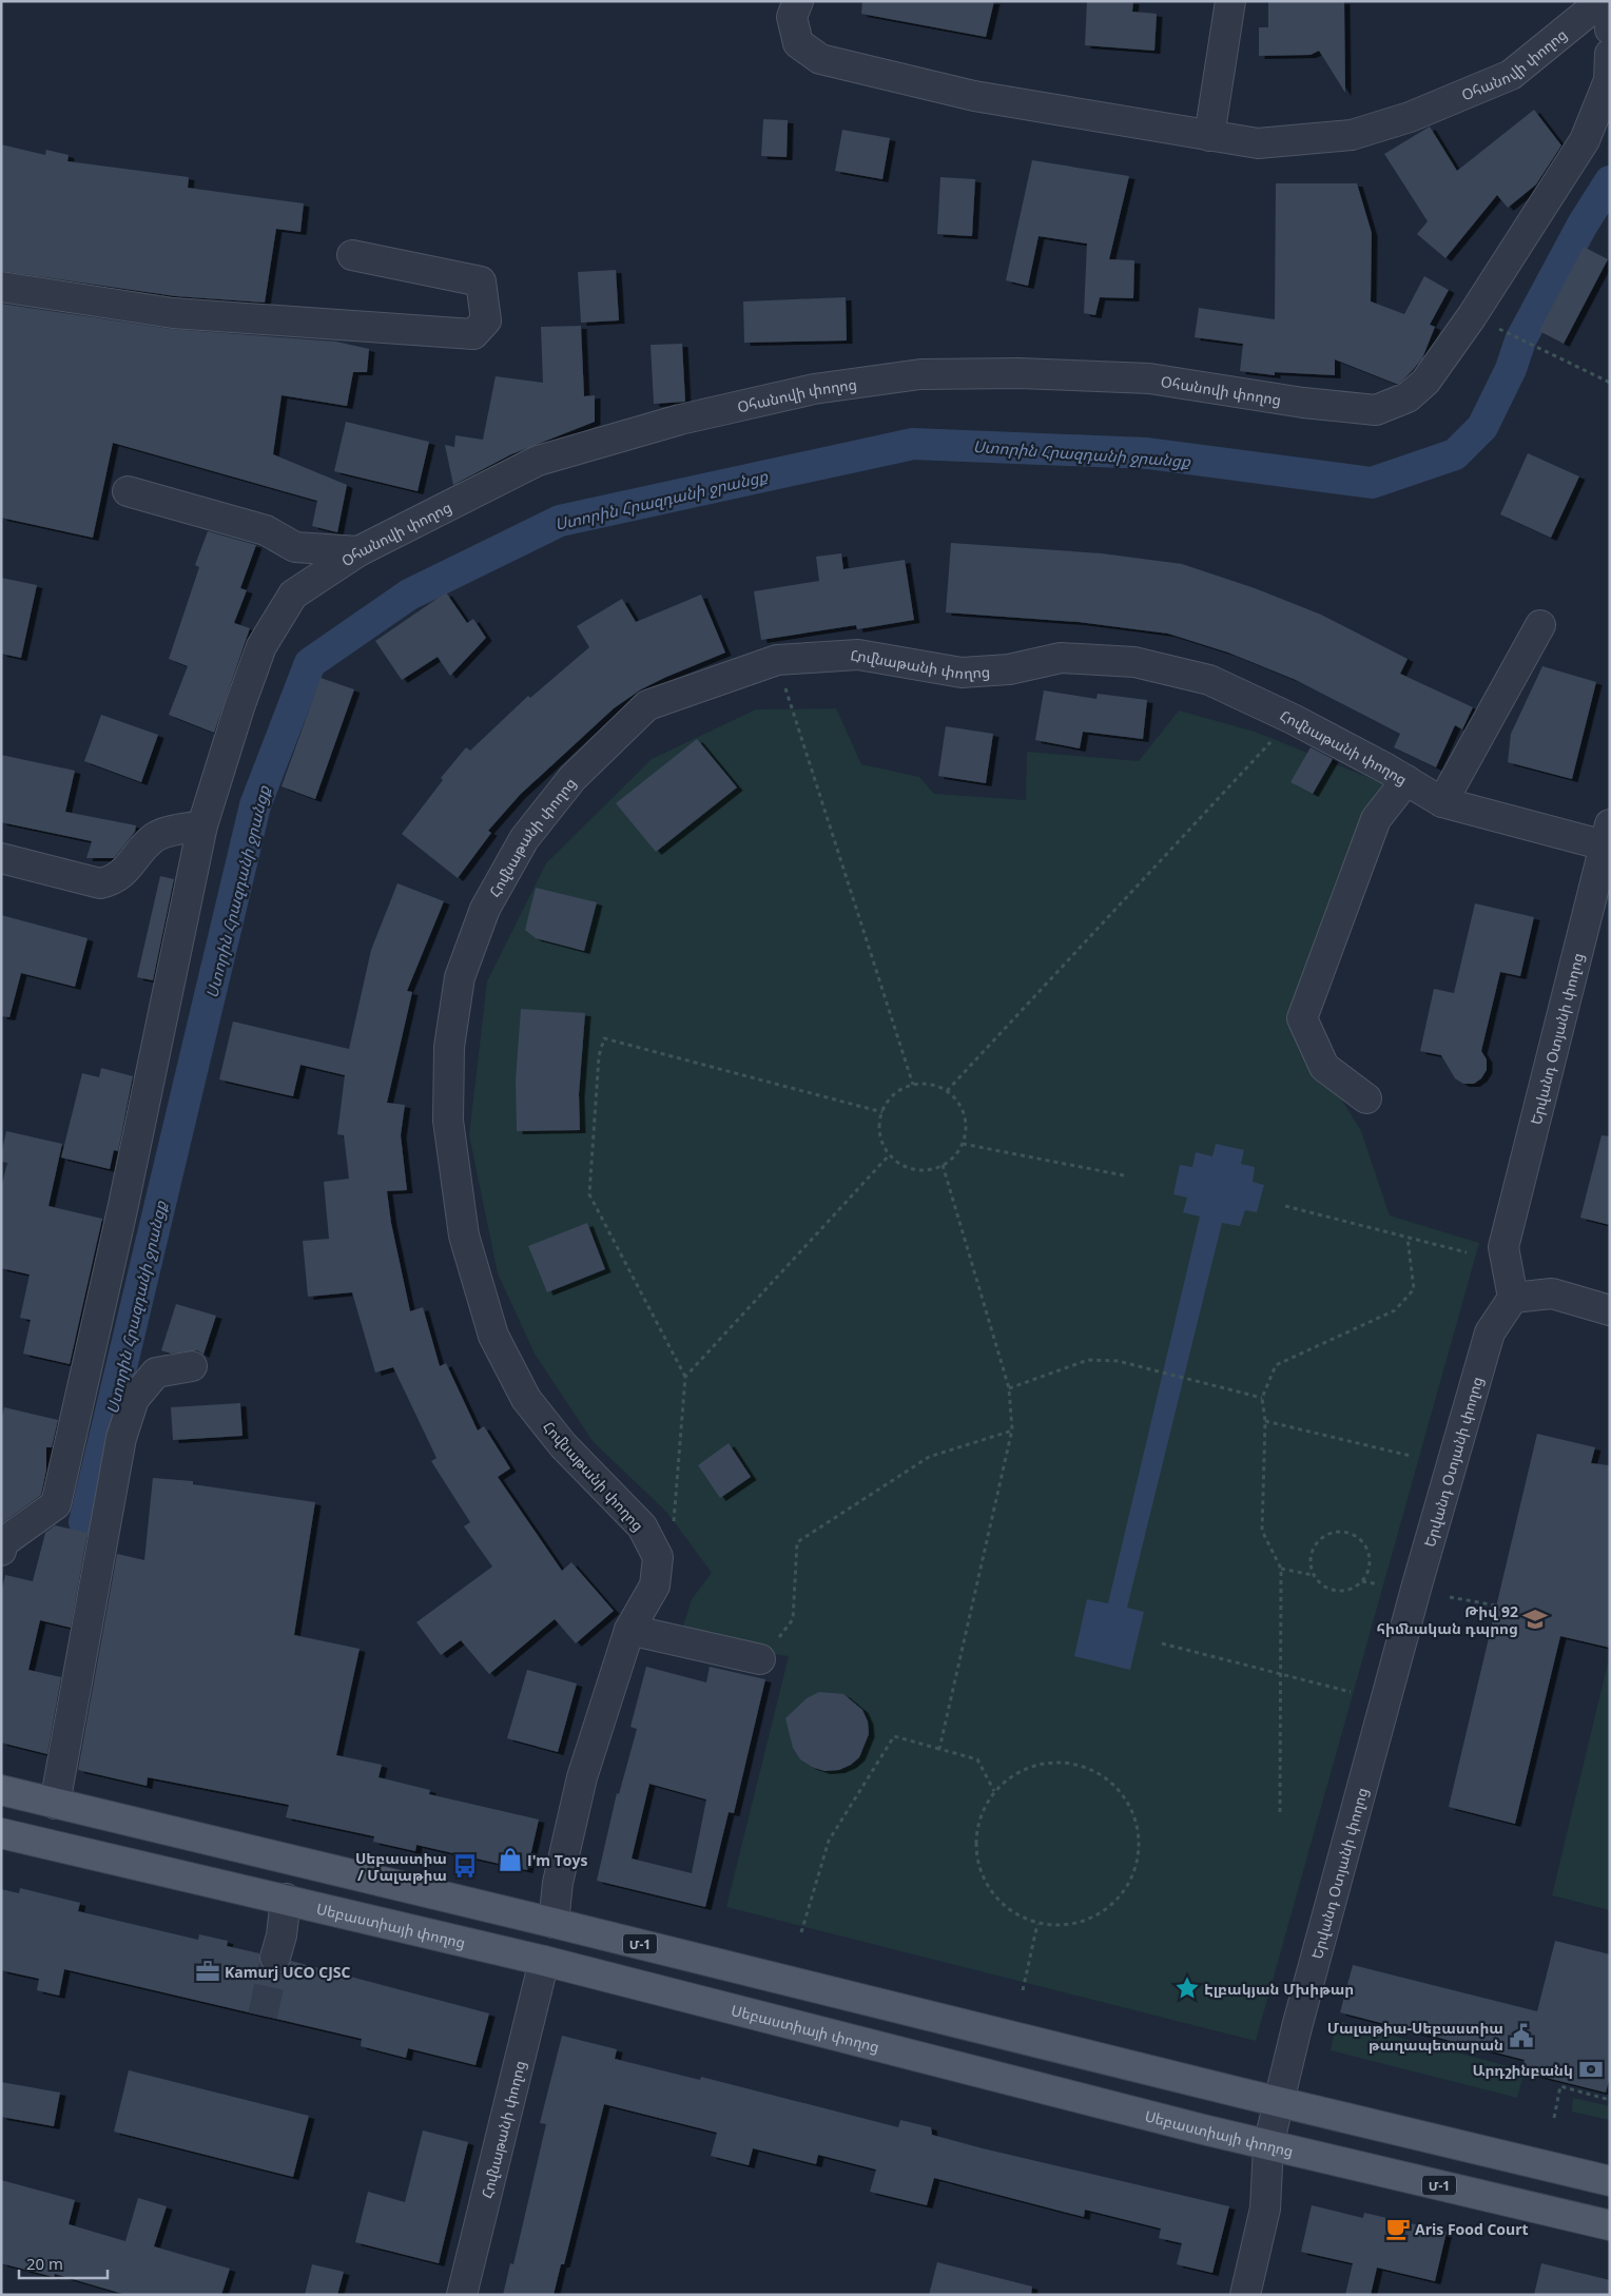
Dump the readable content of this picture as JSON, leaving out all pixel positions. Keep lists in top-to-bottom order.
{
  "streets": {
    "main road": ["Սեբաստիայի փողոց", "Մ-1"],
    "street": ["Օհանովի փողոց", "Հովնաթանի փողոց", "Երվանդ Օտյանի փողոց"]
  },
  "crossings": [
    ["Հովնաթանի փողոց", "Երվանդ Օտյանի փողոց"],
    ["Հովնաթանի փողոց", "Սեբաստիայի փողոց"],
    ["Երվանդ Օտյանի փողոց", "Սեբաստիայի փողոց"],
    ["Երվանդ Օտյանի փողոց", "Մ-1"]
  ],
  "water": ["Ստորին Հրազդանի ջրանցք"],
  "places": {
    "school or university": ["Թիվ 92 հիմնական դպրոց"],
    "shop": ["I'm Toys"],
    "bus stop": ["Սեբաստիա / Մալաթիա"],
    "office": ["Kamurj UCO CJSC"],
    "place": ["Էլբակյան Մխիթար"],
    "public building": ["Մալաթիա-Սեբաստիա թաղապետարան"],
    "bank": ["Արդշինբանկ"],
    "cafe": ["Aris Food Court"]
  },
  "scale_bar": "20 m"
}
